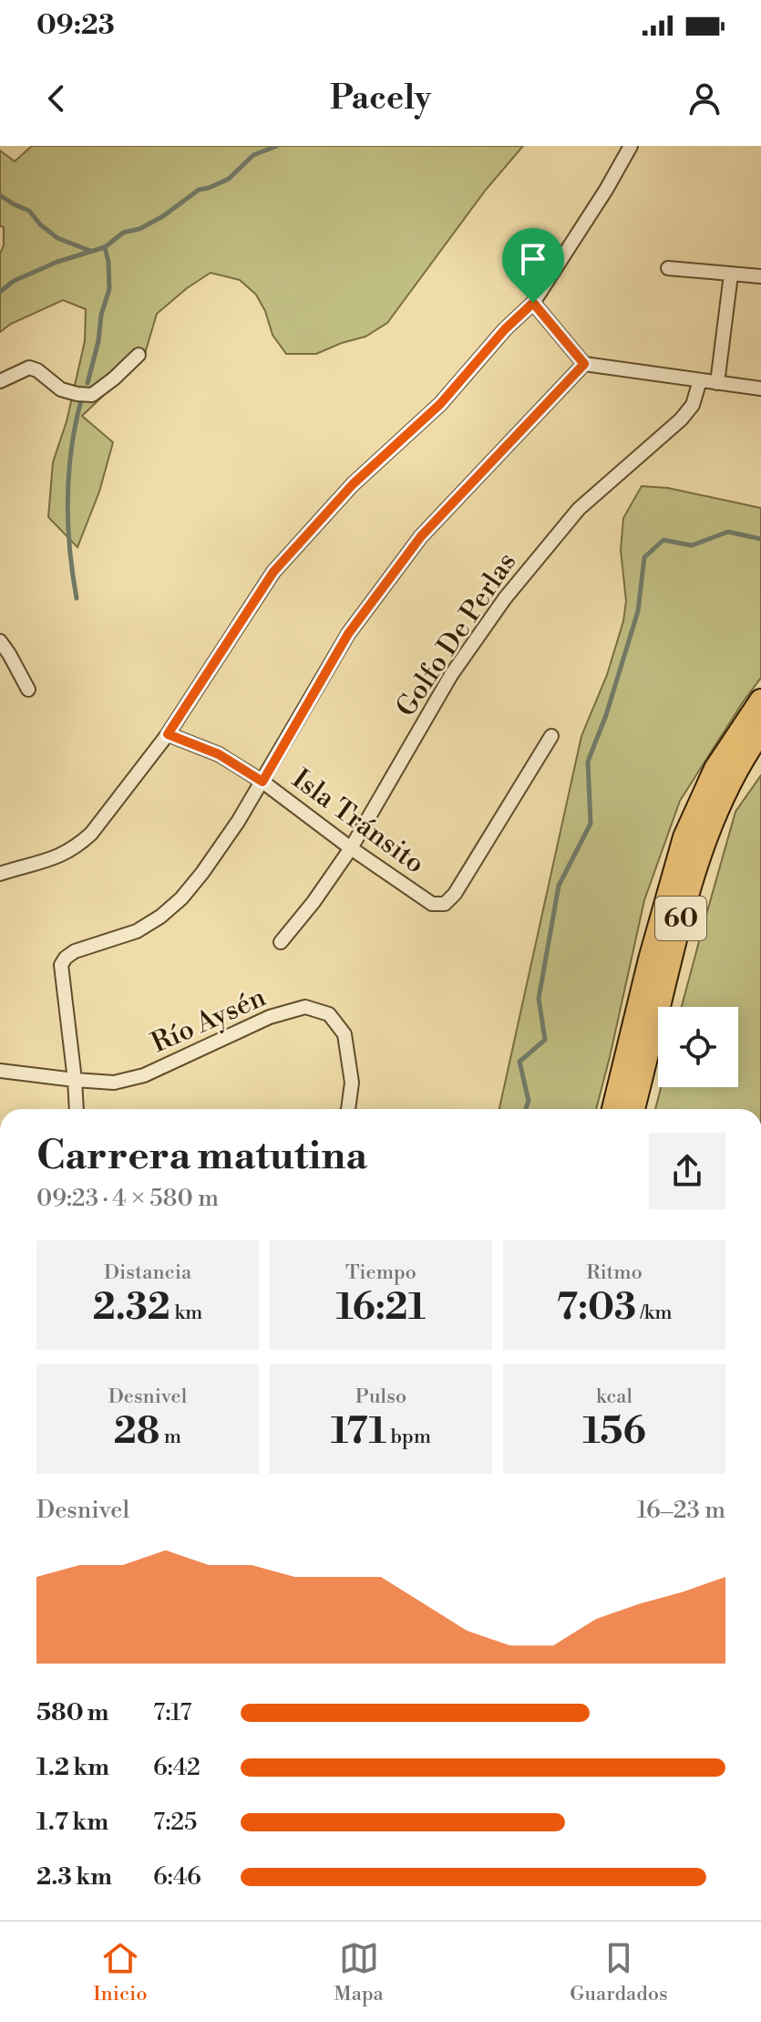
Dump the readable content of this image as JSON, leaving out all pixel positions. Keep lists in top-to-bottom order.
{
  "streets": {
    "highway": ["60"],
    "street": ["Golfo De Perlas", "Isla Tránsito", "Río Aysén"]
  },
  "crossings": [
    ["Golfo De Perlas", "Isla Tránsito"]
  ],
  "page": {
    "status": "09:23",
    "header": "Pacely",
    "heading": ["Carrera matutina", "09:23 · 4 × 580 m"],
    "stats": [
      ["Distancia", "2.32 km"],
      ["Tiempo", "16:21"],
      ["Ritmo", "7:03 /km"],
      ["Desnivel", "28 m"],
      ["Pulso", "171 bpm"],
      ["kcal", "156"]
    ],
    "chart": ["Desnivel", "16–23 m"],
    "list": [
      {
        "name": "580 m",
        "note": "7:17"
      },
      {
        "name": "1.2 km",
        "note": "6:42"
      },
      {
        "name": "1.7 km",
        "note": "7:25"
      },
      {
        "name": "2.3 km",
        "note": "6:46"
      }
    ],
    "tabs": ["Inicio", "Mapa", "Guardados"]
  }
}
